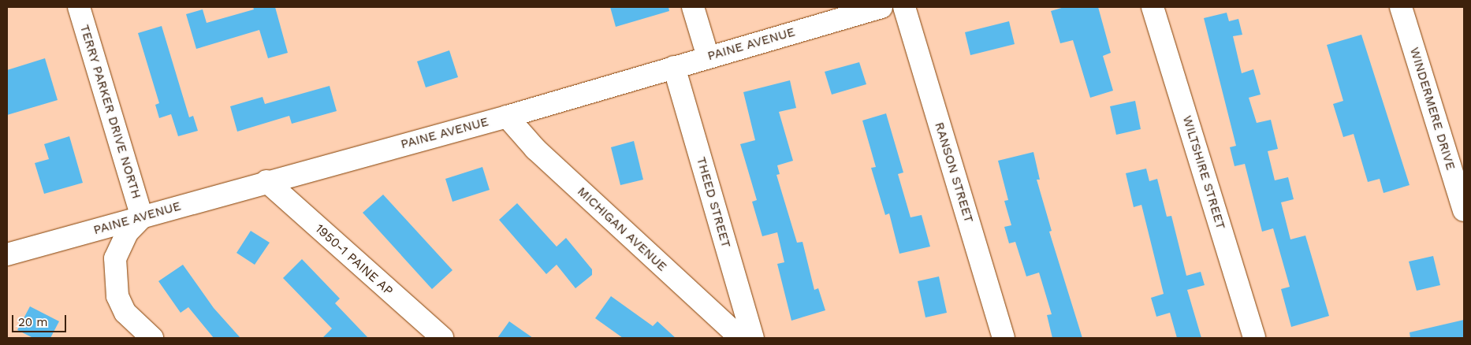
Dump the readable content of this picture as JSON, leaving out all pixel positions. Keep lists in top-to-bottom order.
{
  "streets": {
    "street": [
      "PAINE AVENUE",
      "WINDERMERE DRIVE",
      "TERRY PARKER DRIVE NORTH",
      "RANSON STREET",
      "WILTSHIRE STREET",
      "THEED STREET",
      "MICHIGAN AVENUE",
      "1950-1 PAINE AP"
    ]
  },
  "crossings": [
    ["PAINE AVENUE", "TERRY PARKER DRIVE NORTH"],
    ["PAINE AVENUE", "THEED STREET"],
    ["PAINE AVENUE", "MICHIGAN AVENUE"],
    ["PAINE AVENUE", "1950-1 PAINE AP"]
  ],
  "scale_bar": "20 m"
}
